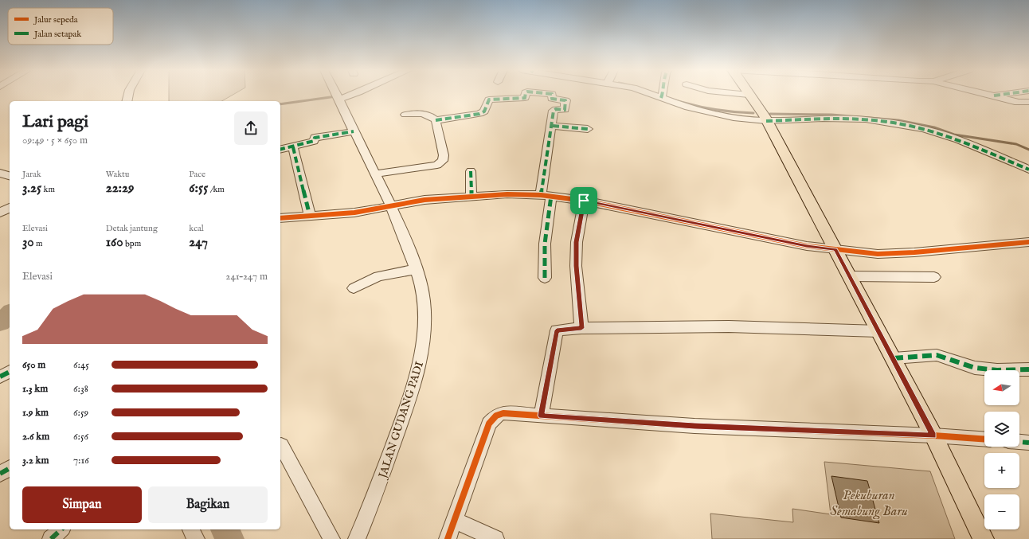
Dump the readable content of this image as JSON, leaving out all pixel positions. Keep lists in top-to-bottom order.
{
  "streets": {
    "street": ["JALAN GUDANG PADI"]
  },
  "parks": ["Pekuburan Semabung Baru"],
  "legend": ["Jalur sepeda", "Jalan setapak"],
  "north": "left",
  "page": {
    "heading": ["Lari pagi", "09:49 · 5 × 650 m"],
    "stats": [
      ["Jarak", "3.25 km"],
      ["Waktu", "22:29"],
      ["Pace", "6:55 /km"],
      ["Elevasi", "30 m"],
      ["Detak jantung", "160 bpm"],
      ["kcal", "247"]
    ],
    "chart": ["Elevasi", "241–247 m"],
    "list": [
      {
        "name": "650 m",
        "note": "6:45"
      },
      {
        "name": "1.3 km",
        "note": "6:38"
      },
      {
        "name": "1.9 km",
        "note": "6:59"
      },
      {
        "name": "2.6 km",
        "note": "6:56"
      },
      {
        "name": "3.2 km",
        "note": "7:16"
      }
    ],
    "map_buttons": ["+", "−"],
    "buttons": ["Simpan", "Bagikan"]
  }
}
